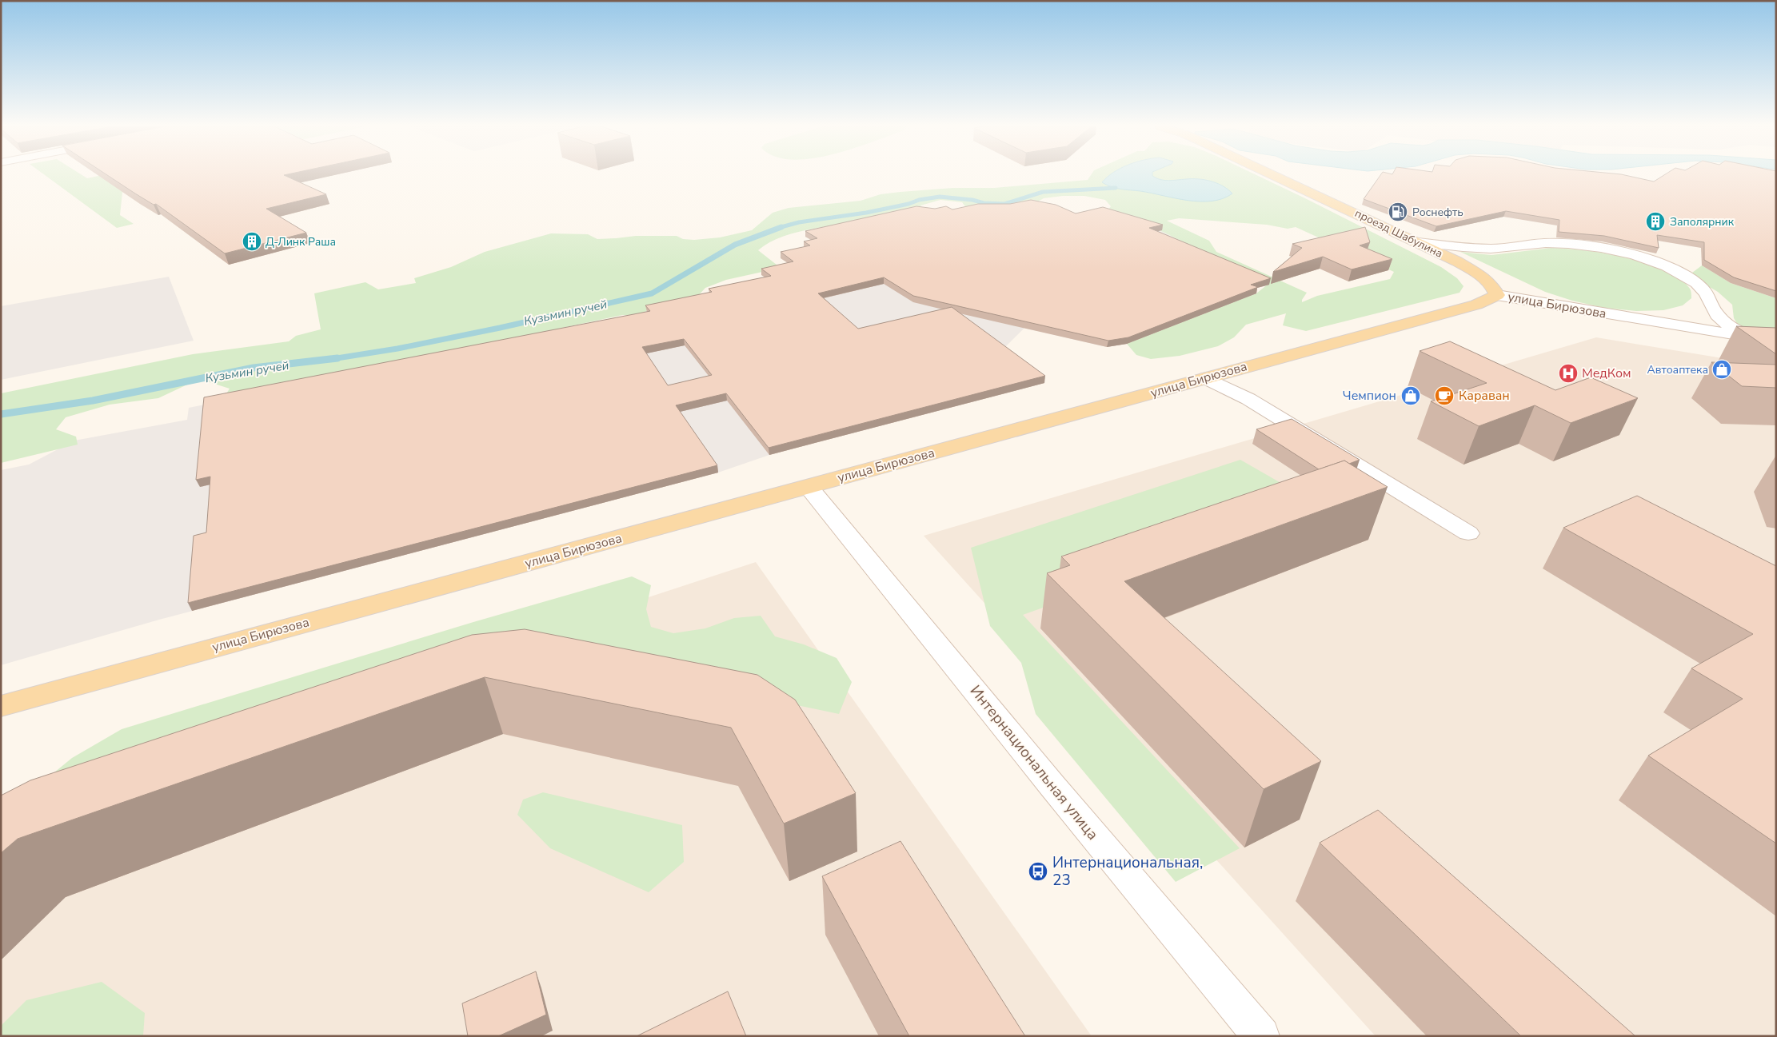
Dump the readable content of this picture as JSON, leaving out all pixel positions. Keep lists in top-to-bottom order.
{
  "streets": {
    "main road": ["проезд Шабулина", "улица Бирюзова", "Интернациональная улица"]
  },
  "crossings": [
    ["проезд Шабулина", "улица Бирюзова"],
    ["улица Бирюзова", "Интернациональная улица"]
  ],
  "water": ["Кузьмин ручей"],
  "places": {
    "fuel station": ["Роснефть"],
    "building": ["Заполярник", "Д-Линк Раша"],
    "shop": ["Автоаптека", "Чемпион"],
    "hospital": ["МедКом"],
    "cafe": ["Караван"],
    "bus stop": ["Интернациональная, 23"]
  }
}
